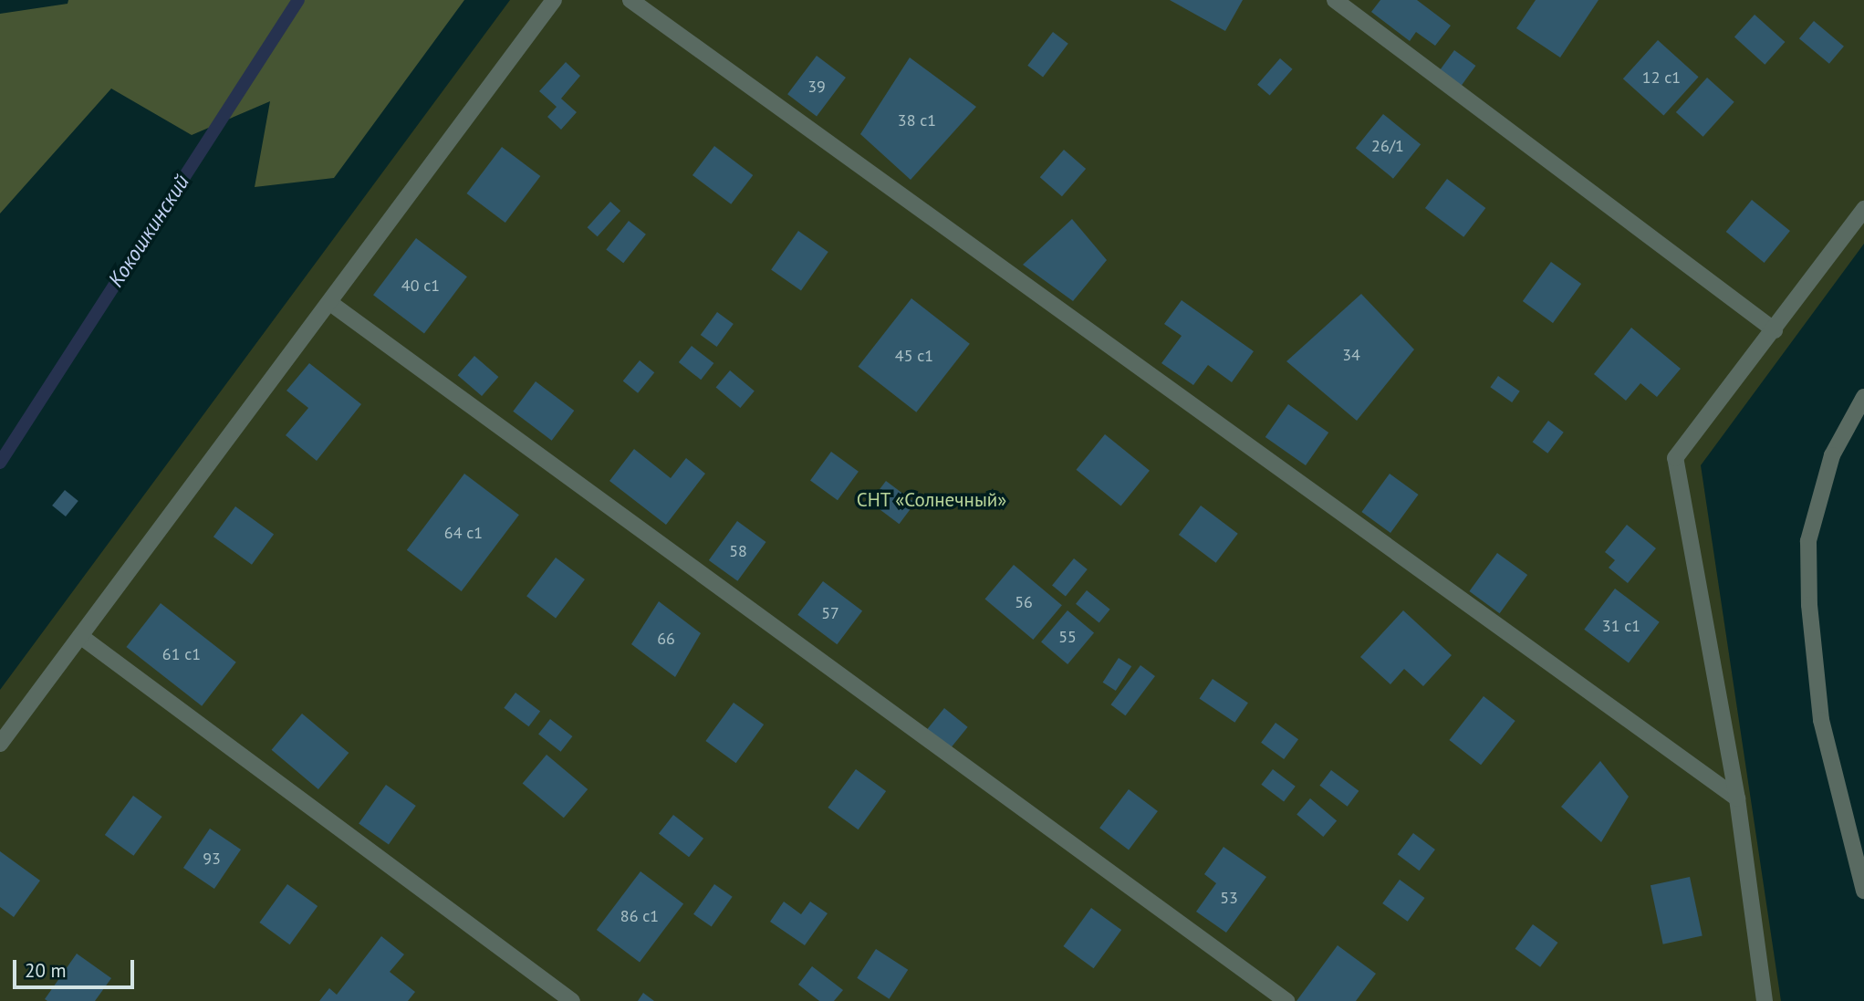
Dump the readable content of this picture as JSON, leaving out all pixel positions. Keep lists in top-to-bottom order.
{
  "water": ["Кокошкинский"],
  "parks": ["СНТ «Солнечный»"],
  "house_numbers": [
    "12 с1",
    "39",
    "38 с1",
    "26/1",
    "40 с1",
    "34",
    "45 с1",
    "64 с1",
    "58",
    "56",
    "57",
    "31 с1",
    "55",
    "66",
    "61 с1",
    "93",
    "53",
    "86 с1"
  ],
  "scale_bar": "20 m"
}
